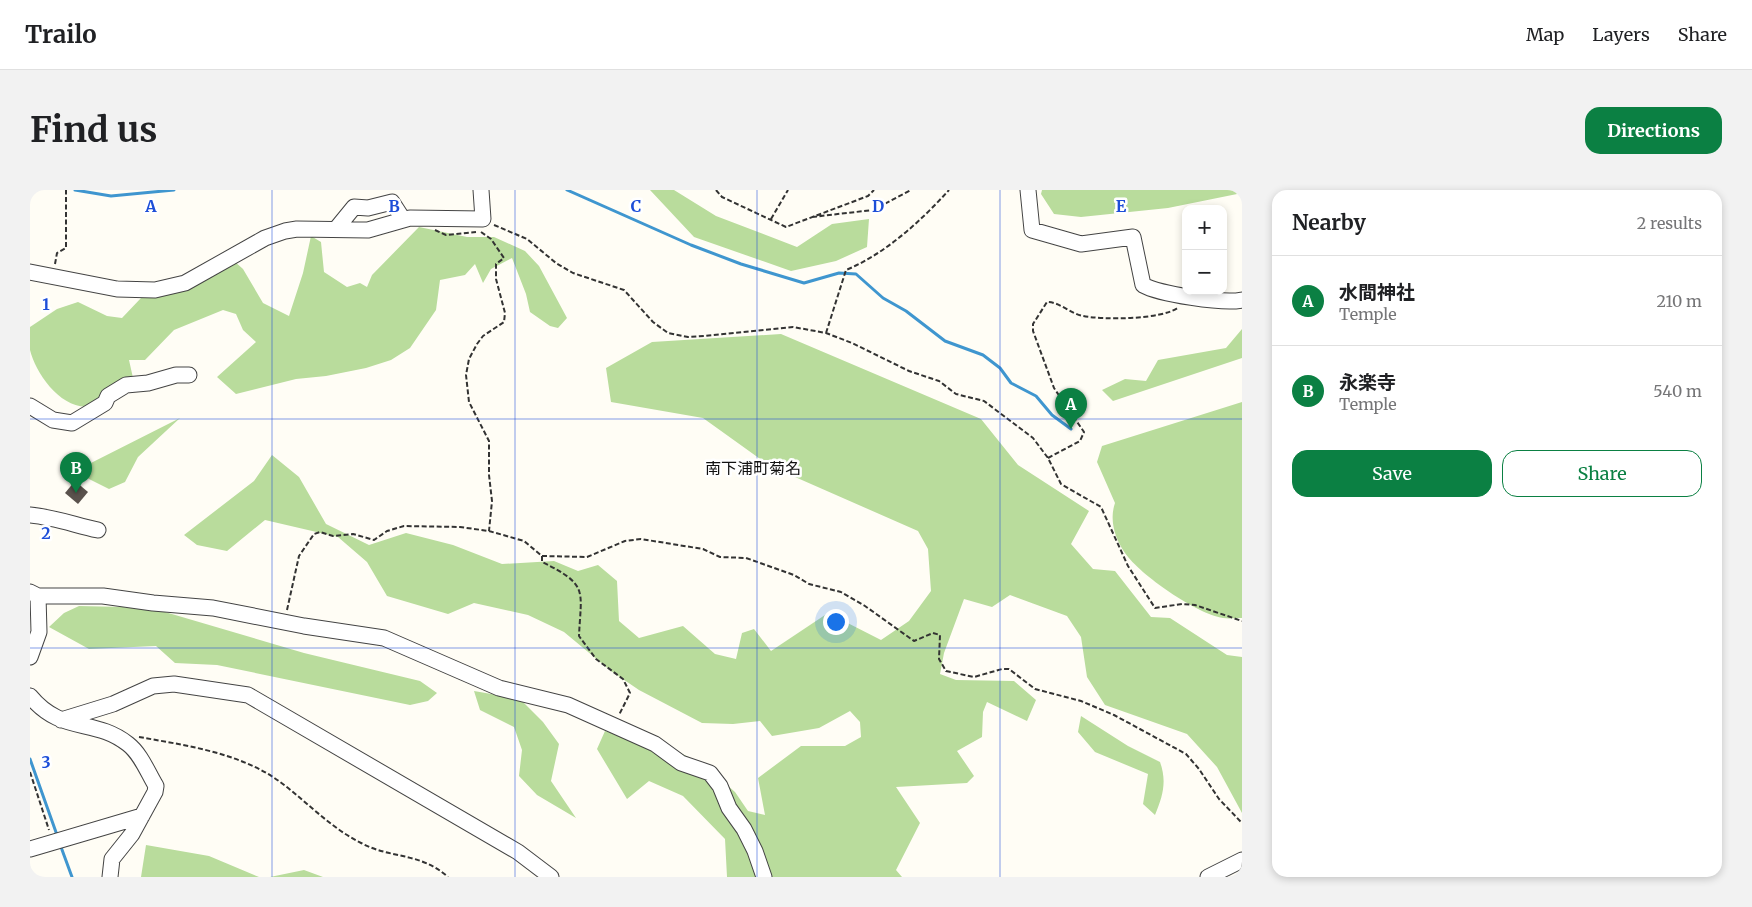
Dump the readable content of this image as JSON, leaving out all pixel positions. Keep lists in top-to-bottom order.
{
  "districts": ["南下浦町菊名"],
  "page": {
    "header": "Trailo",
    "nav": ["Map", "Layers", "Share"],
    "buttons": [
      "Directions",
      ["Save", "Share"]
    ],
    "title": "Find us",
    "heading": ["Nearby", "2 results"],
    "map_buttons": ["+", "−"],
    "list": [
      {
        "mark": "A",
        "name": "水間神社",
        "note": "Temple",
        "value": "210 m"
      },
      {
        "mark": "B",
        "name": "永楽寺",
        "note": "Temple",
        "value": "540 m"
      }
    ],
    "pins": ["A", "B"]
  },
  "grid": {
    "columns": [
      "A",
      "B",
      "C",
      "D",
      "E"
    ],
    "rows": ["1", "2", "3"]
  }
}
